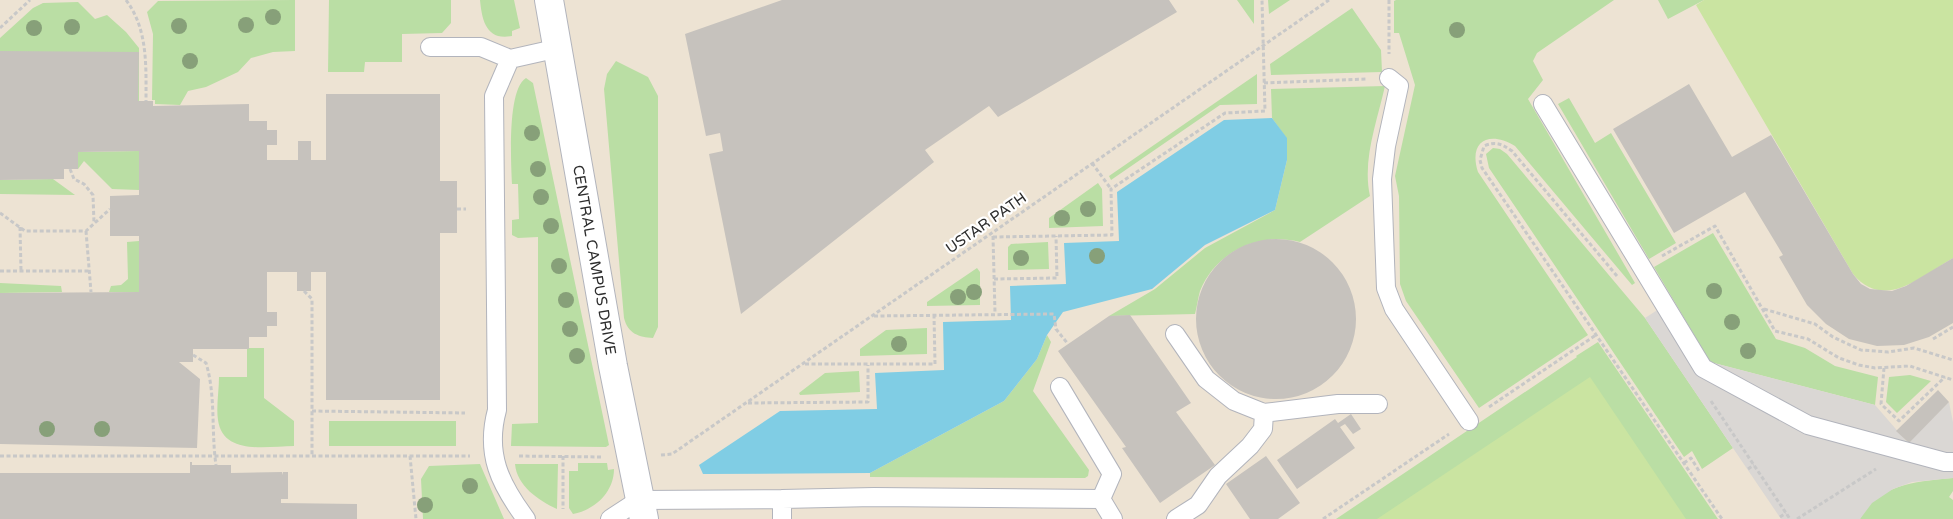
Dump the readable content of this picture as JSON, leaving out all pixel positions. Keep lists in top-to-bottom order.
{
  "streets": {
    "street": ["CENTRAL CAMPUS DRIVE"],
    "path": ["USTAR PATH"]
  }
}
